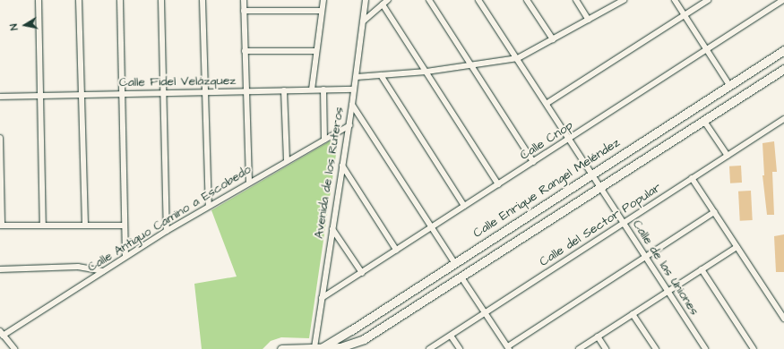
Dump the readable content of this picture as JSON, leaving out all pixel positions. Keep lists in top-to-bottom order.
{
  "streets": {
    "street": [
      "Calle Fidel Velázquez",
      "Calle Cnop",
      "Avenida de los Ruteros",
      "Calle Enrique Rangel Meléndez",
      "Calle Antiguo Camino a Escobedo",
      "Calle del Sector Popular",
      "Calle de las Uniones"
    ]
  },
  "crossings": [
    ["Calle Fidel Velázquez", "Avenida de los Ruteros"],
    ["Calle Cnop", "Avenida de los Ruteros"],
    ["Calle Cnop", "Calle de las Uniones"],
    ["Avenida de los Ruteros", "Calle Enrique Rangel Meléndez"],
    ["Avenida de los Ruteros", "Calle Antiguo Camino a Escobedo"],
    ["Calle Enrique Rangel Meléndez", "Calle de las Uniones"],
    ["Calle del Sector Popular", "Calle de las Uniones"]
  ],
  "north": "left"
}
